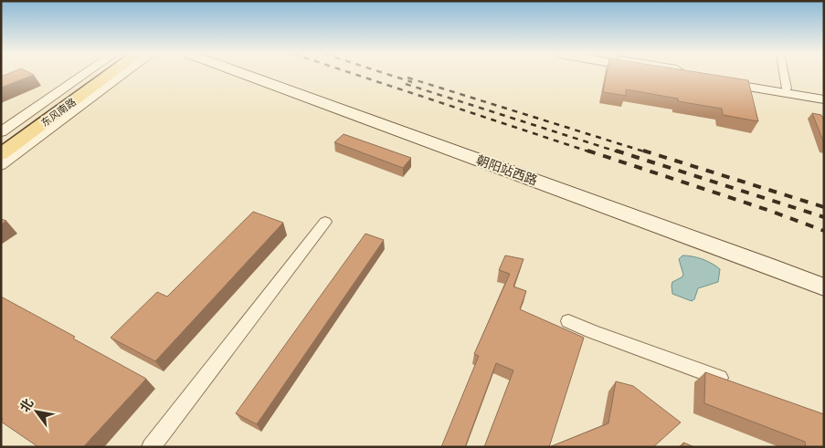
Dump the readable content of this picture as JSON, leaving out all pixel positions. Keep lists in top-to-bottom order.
{
  "streets": {
    "main road": ["东风南路", "朝阳站西路"]
  },
  "north": "top left"
}
